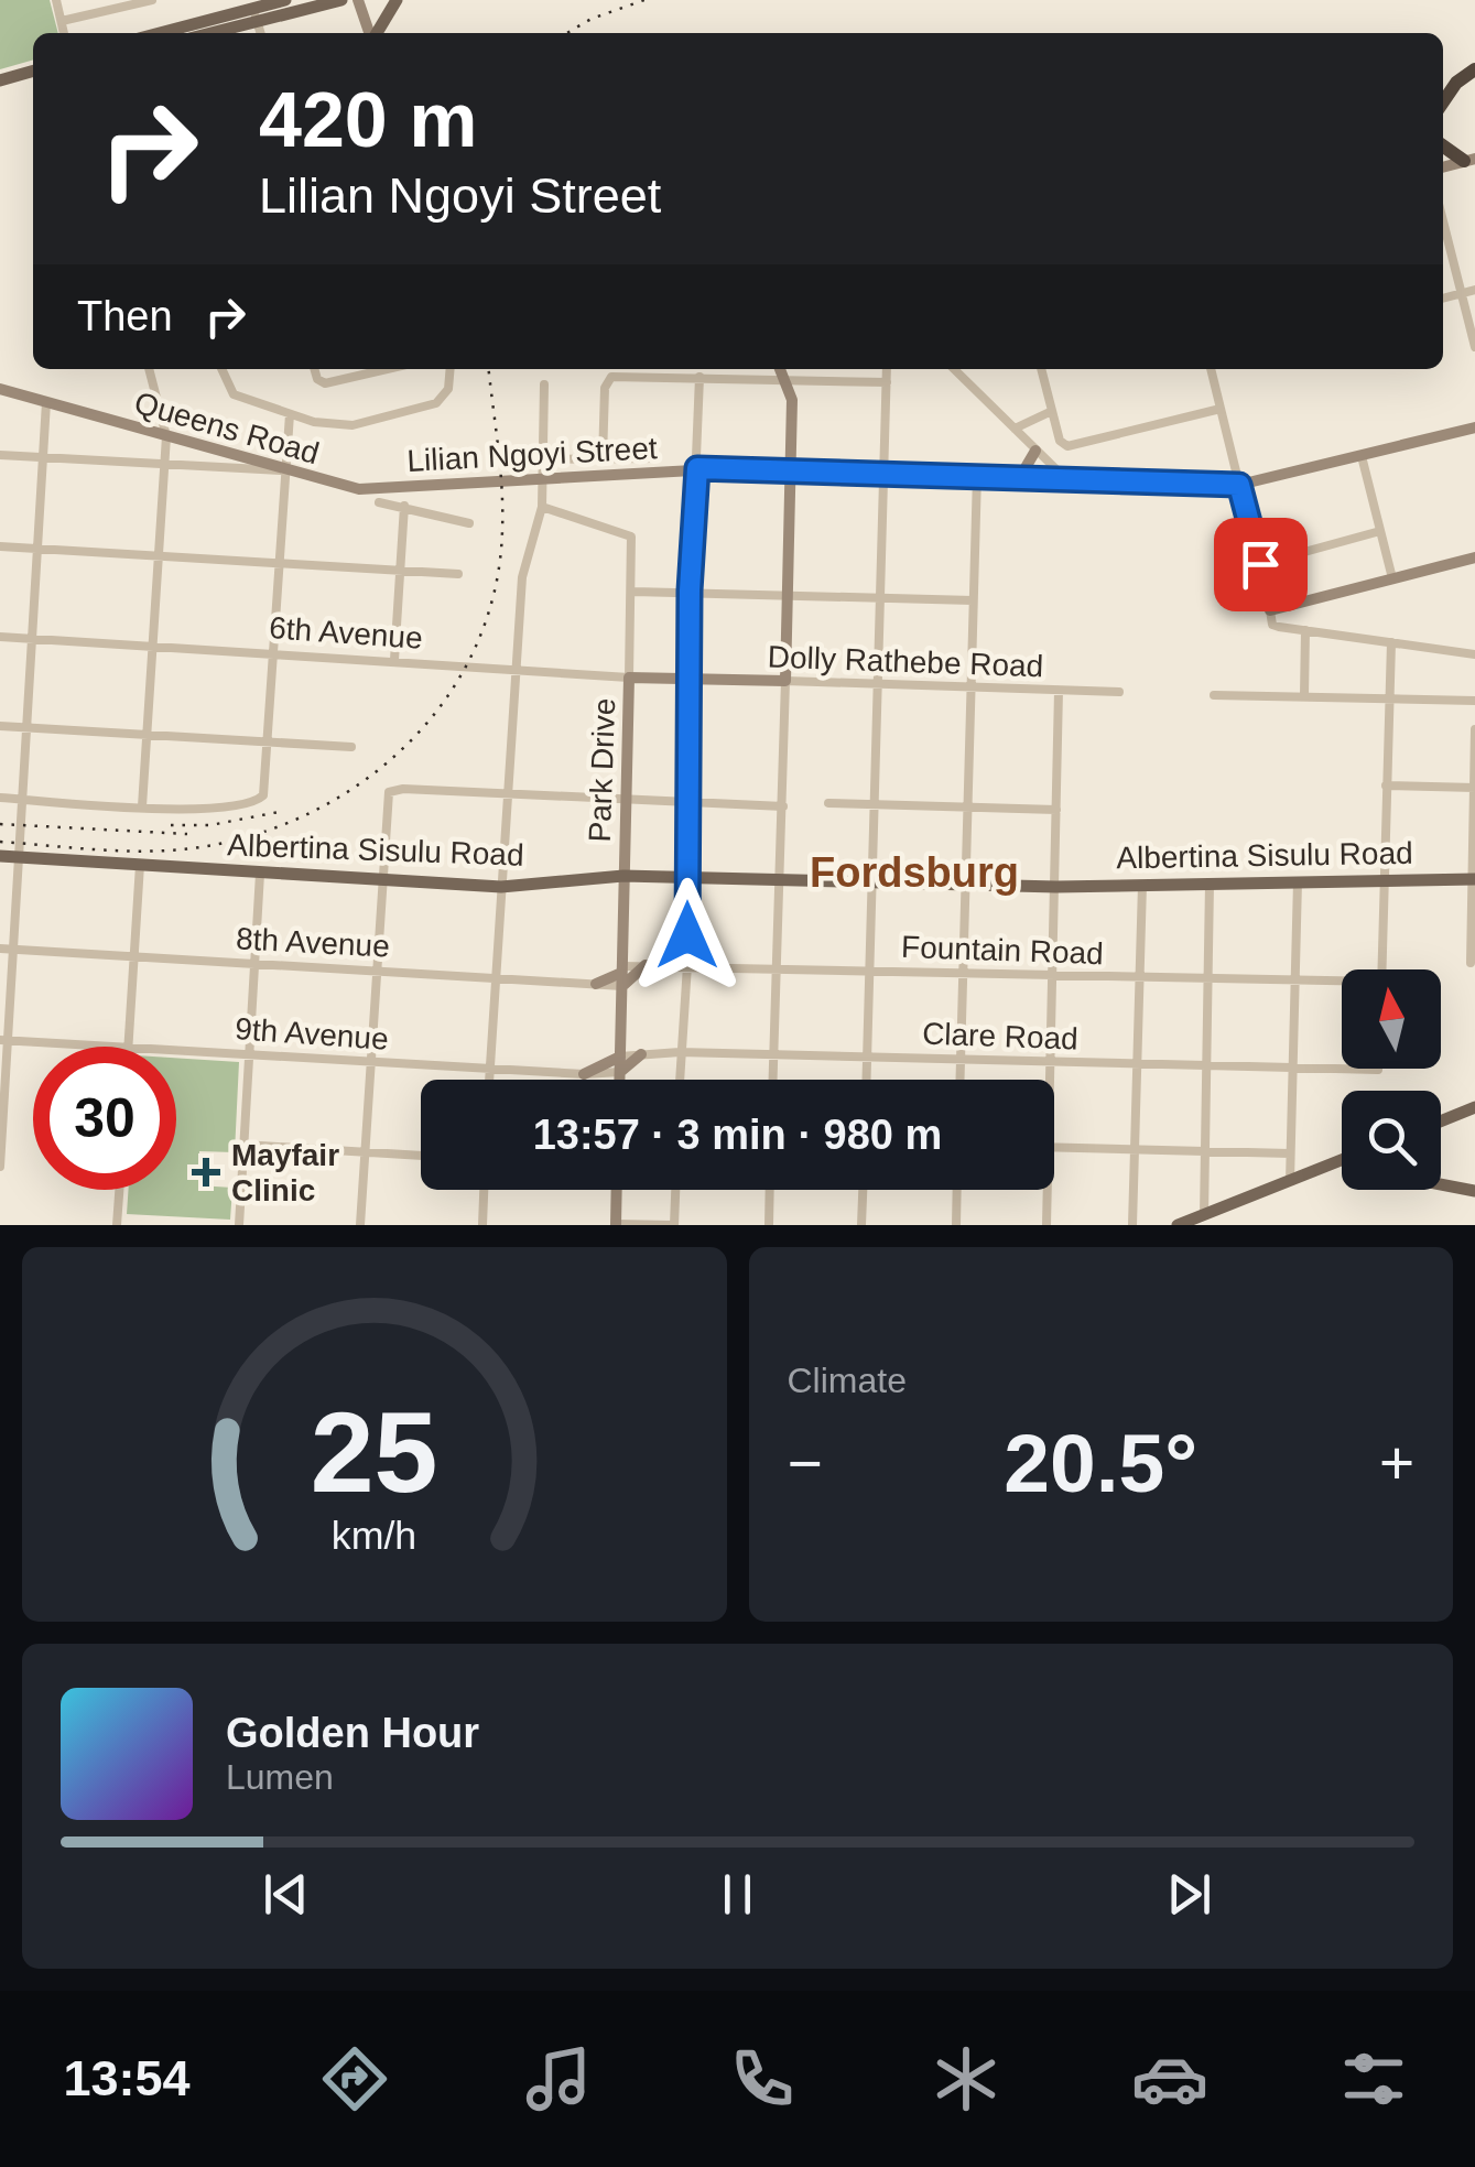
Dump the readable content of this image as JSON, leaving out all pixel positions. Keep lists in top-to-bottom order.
{
  "streets": {
    "main road": ["Albertina Sisulu Road"],
    "street": [
      "Queens Road",
      "Lilian Ngoyi Street",
      "6th Avenue",
      "Dolly Rathebe Road",
      "Park Drive",
      "8th Avenue",
      "Fountain Road",
      "9th Avenue",
      "Clare Road"
    ]
  },
  "crossings": [
    ["Queens Road", "Lilian Ngoyi Street"],
    ["6th Avenue", "Dolly Rathebe Road"],
    ["6th Avenue", "Park Drive"],
    ["Park Drive", "Albertina Sisulu Road"],
    ["Park Drive", "Fountain Road"],
    ["Park Drive", "9th Avenue"],
    ["Park Drive", "Clare Road"]
  ],
  "districts": ["Fordsburg"],
  "places": {
    "health": ["Mayfair Clinic"]
  },
  "north": "top",
  "page": {
    "turn": ["420 m", "Lilian Ngoyi Street"],
    "then": "Then",
    "limit": "30",
    "trip": "13:57 · 3 min · 980 m",
    "tile": "Climate",
    "heat": ["−", "20.5°", "+"],
    "song": ["Golden Hour", "Lumen"],
    "tabs": "13:54",
    "gauge": ["25", "km/h"]
  }
}
